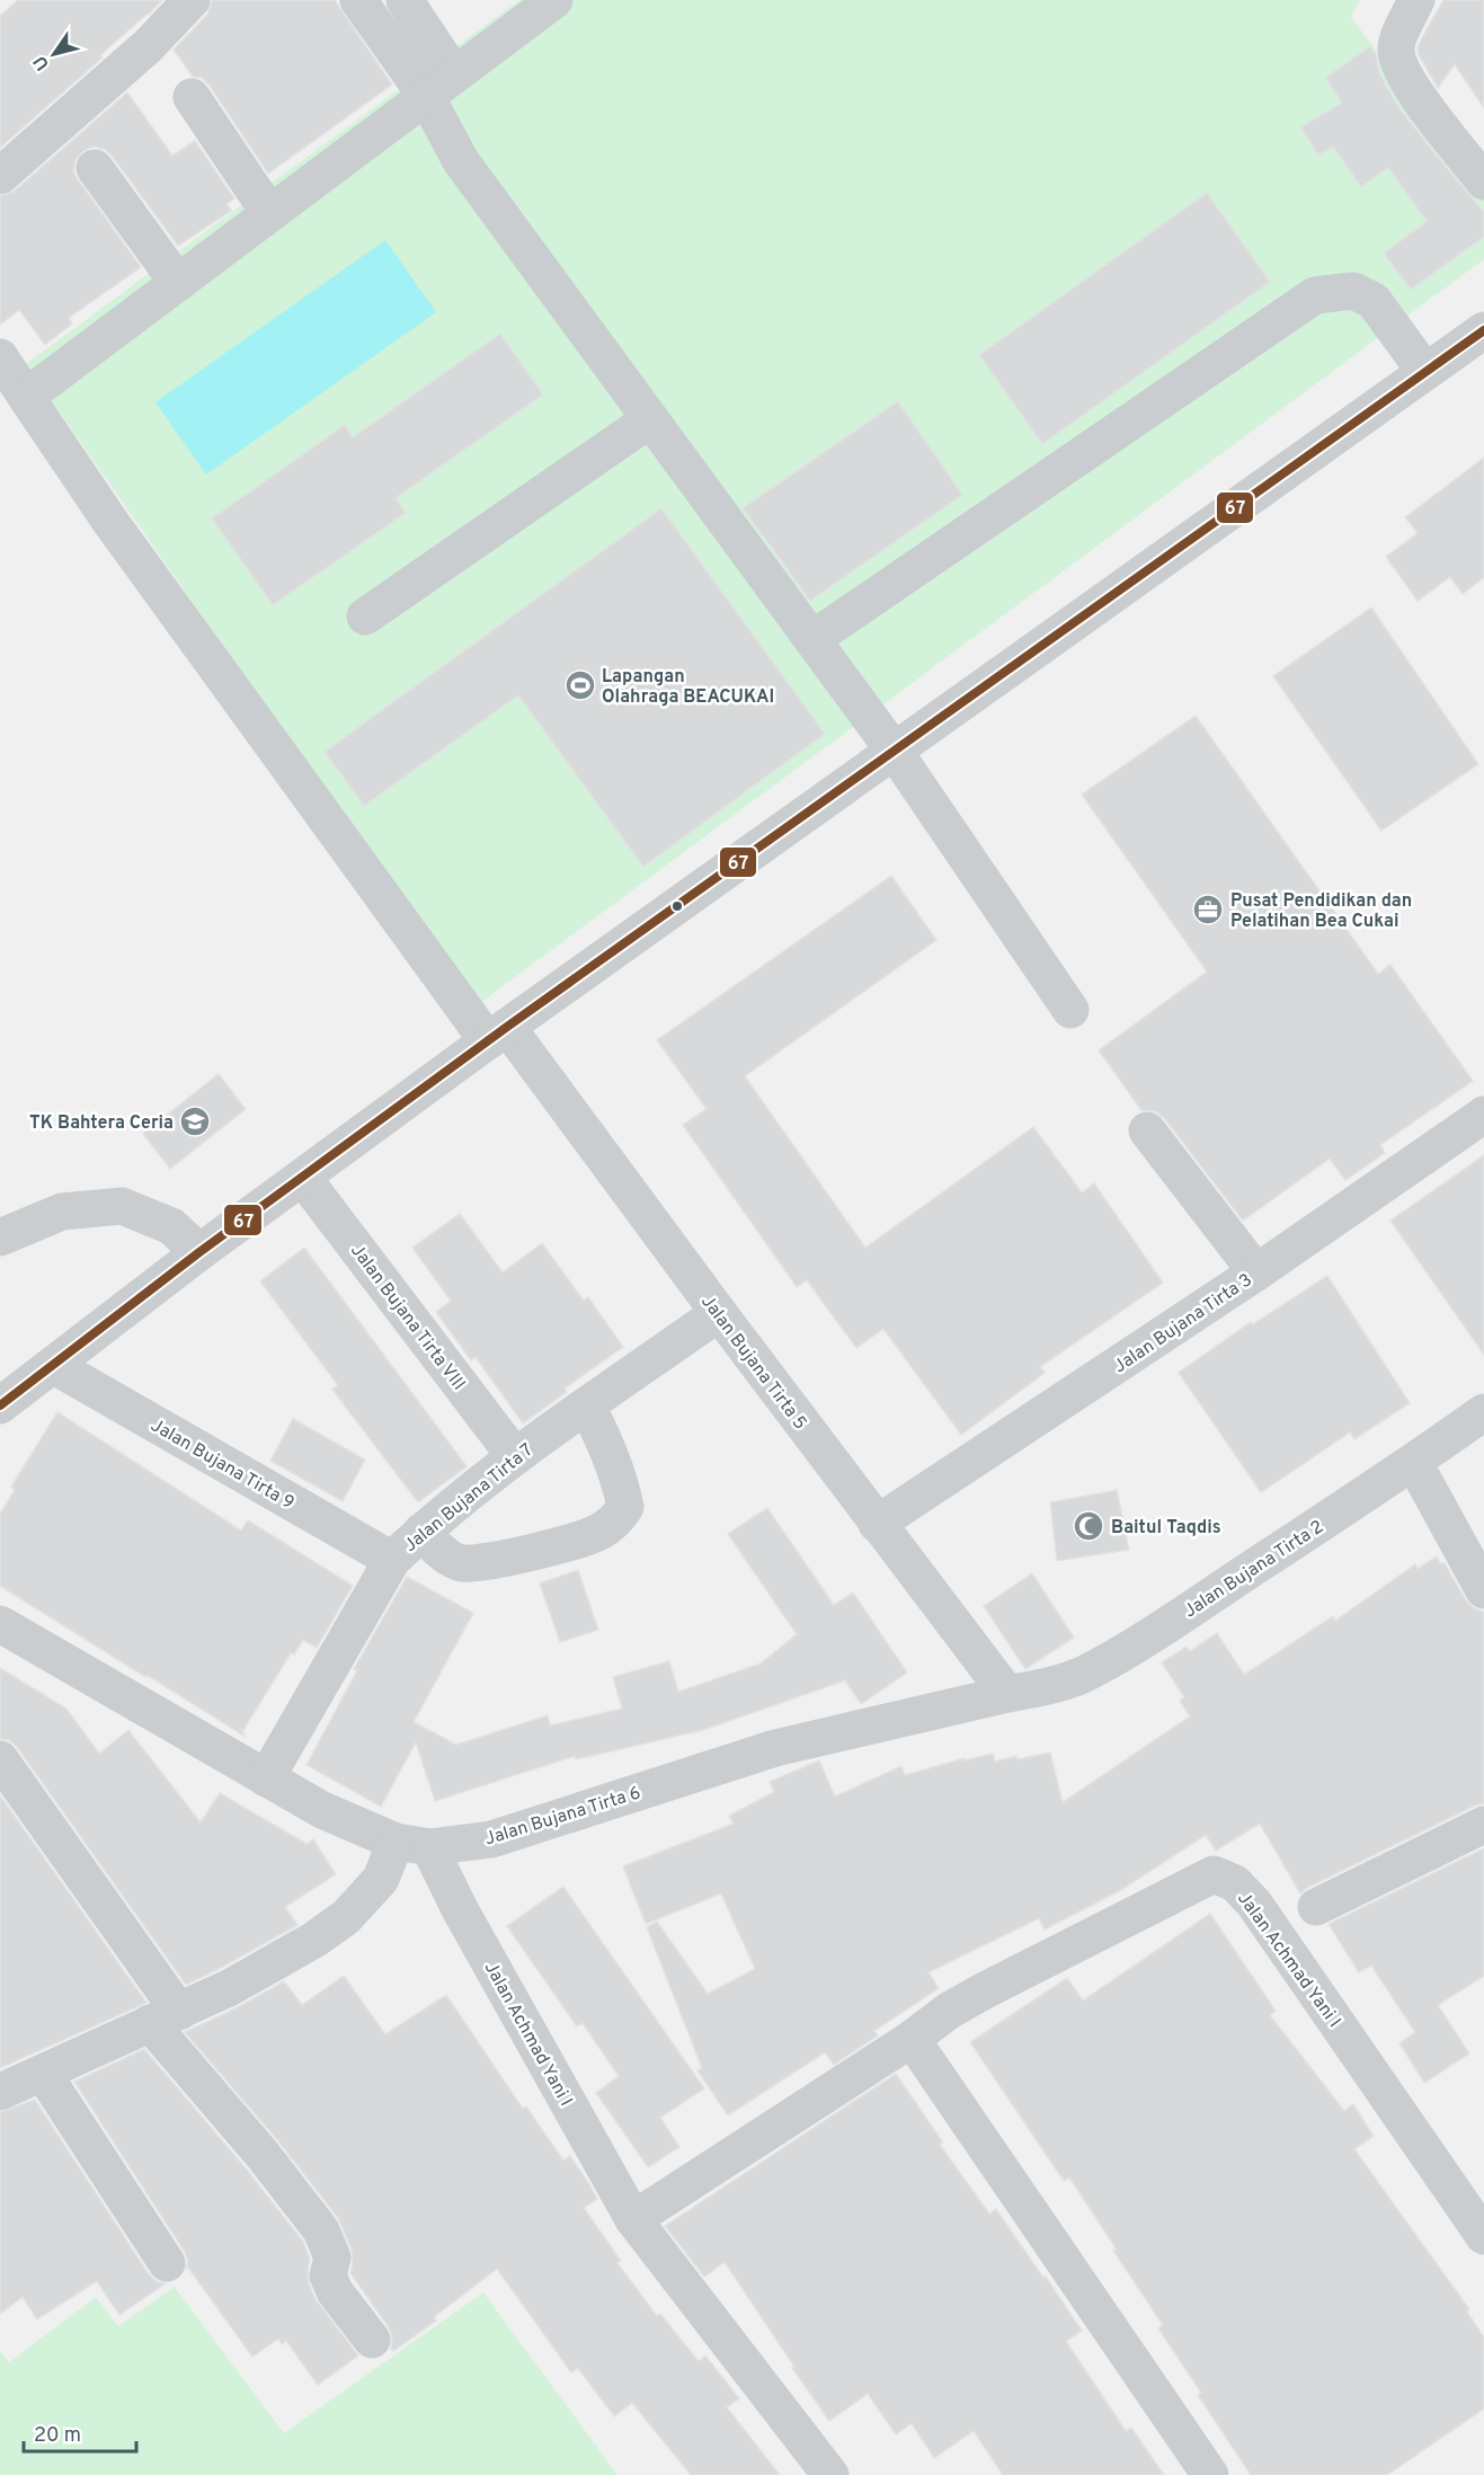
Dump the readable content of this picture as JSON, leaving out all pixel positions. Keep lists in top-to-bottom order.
{
  "streets": {
    "street": [
      "Jalan Bujana Tirta VIII",
      "Jalan Bujana Tirta 3",
      "Jalan Bujana Tirta 5",
      "Jalan Bujana Tirta 9",
      "Jalan Bujana Tirta 7",
      "Jalan Bujana Tirta 2",
      "Jalan Bujana Tirta 6",
      "Jalan Achmad Yani I"
    ]
  },
  "crossings": [
    ["Jalan Bujana Tirta VIII", "Jalan Bujana Tirta 7"],
    ["Jalan Bujana Tirta 3", "Jalan Bujana Tirta 5"],
    ["Jalan Bujana Tirta 5", "Jalan Bujana Tirta 7"],
    ["Jalan Bujana Tirta 5", "Jalan Bujana Tirta 2"],
    ["Jalan Bujana Tirta 5", "Jalan Bujana Tirta 6"],
    ["Jalan Bujana Tirta 9", "Jalan Bujana Tirta 7"],
    ["Jalan Bujana Tirta 2", "Jalan Bujana Tirta 6"],
    ["Jalan Bujana Tirta 6", "Jalan Achmad Yani I"]
  ],
  "places": {
    "sports": ["Lapangan Olahraga BEACUKAI"],
    "office": ["Pusat Pendidikan dan Pelatihan Bea Cukai"],
    "school or university": ["TK Bahtera Ceria"],
    "mosque": ["Baitul Taqdis"]
  },
  "lines": ["transit line 67"],
  "scale_bar": "20 m",
  "north": "bottom left"
}
